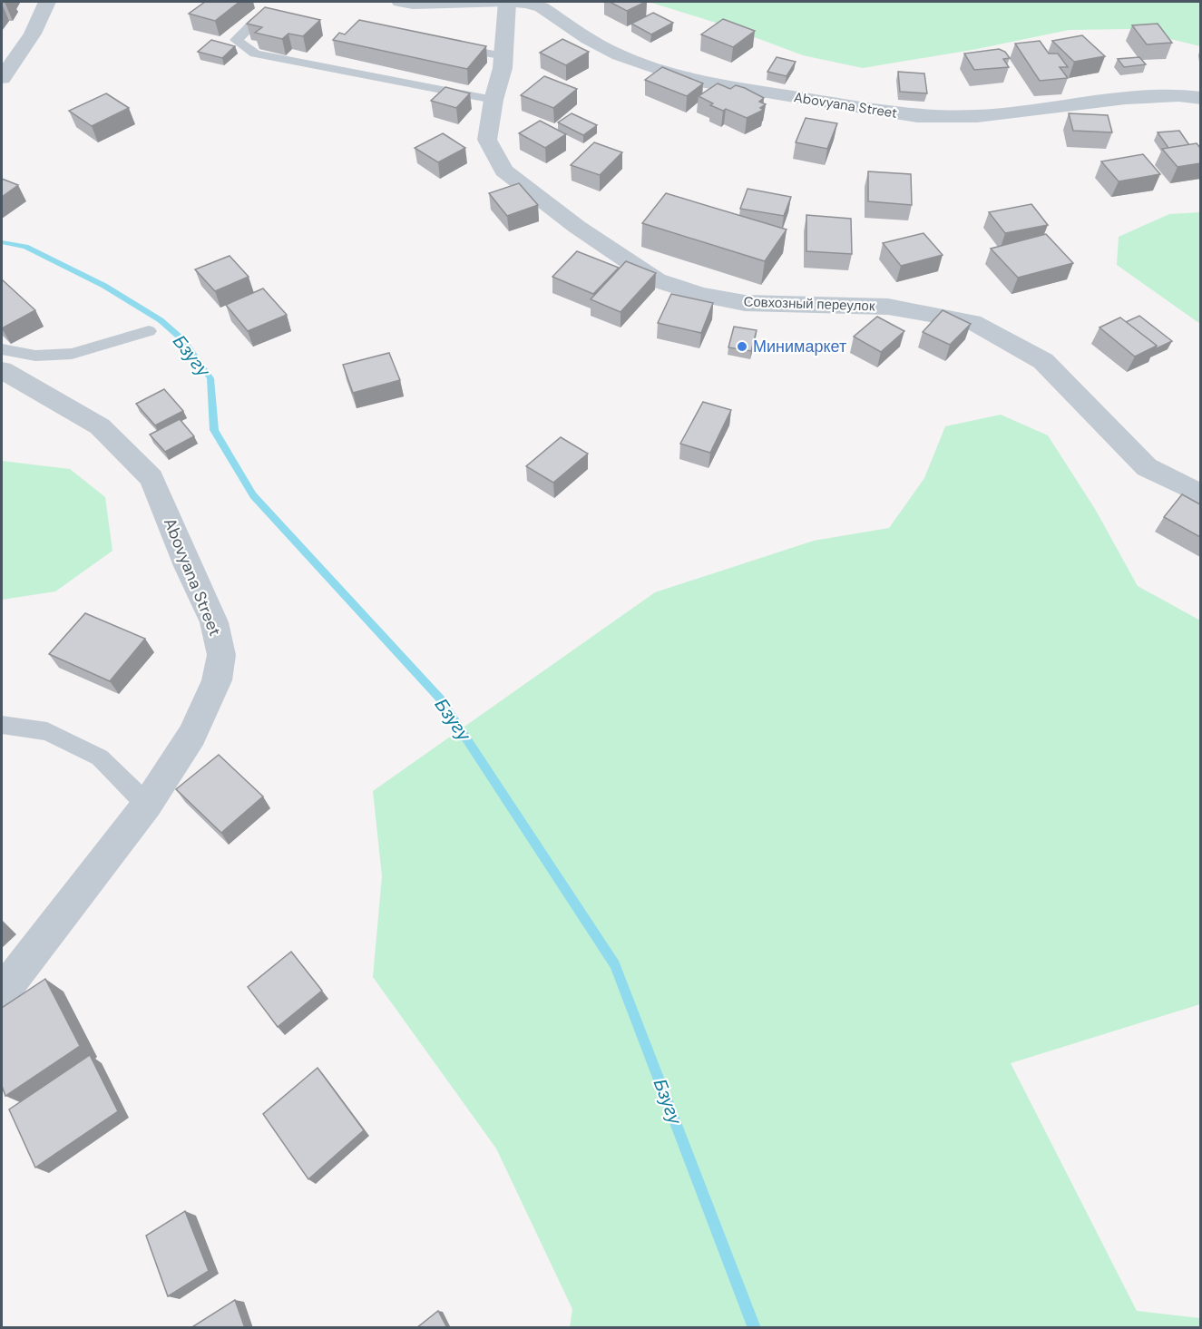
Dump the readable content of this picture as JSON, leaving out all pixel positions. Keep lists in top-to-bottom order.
{
  "streets": {
    "street": ["Abovyana Street", "Совхозный переулок"]
  },
  "crossings": [
    ["Abovyana Street", "Совхозный переулок"]
  ],
  "water": ["Бзугу"],
  "places": ["Минимаркет"]
}
